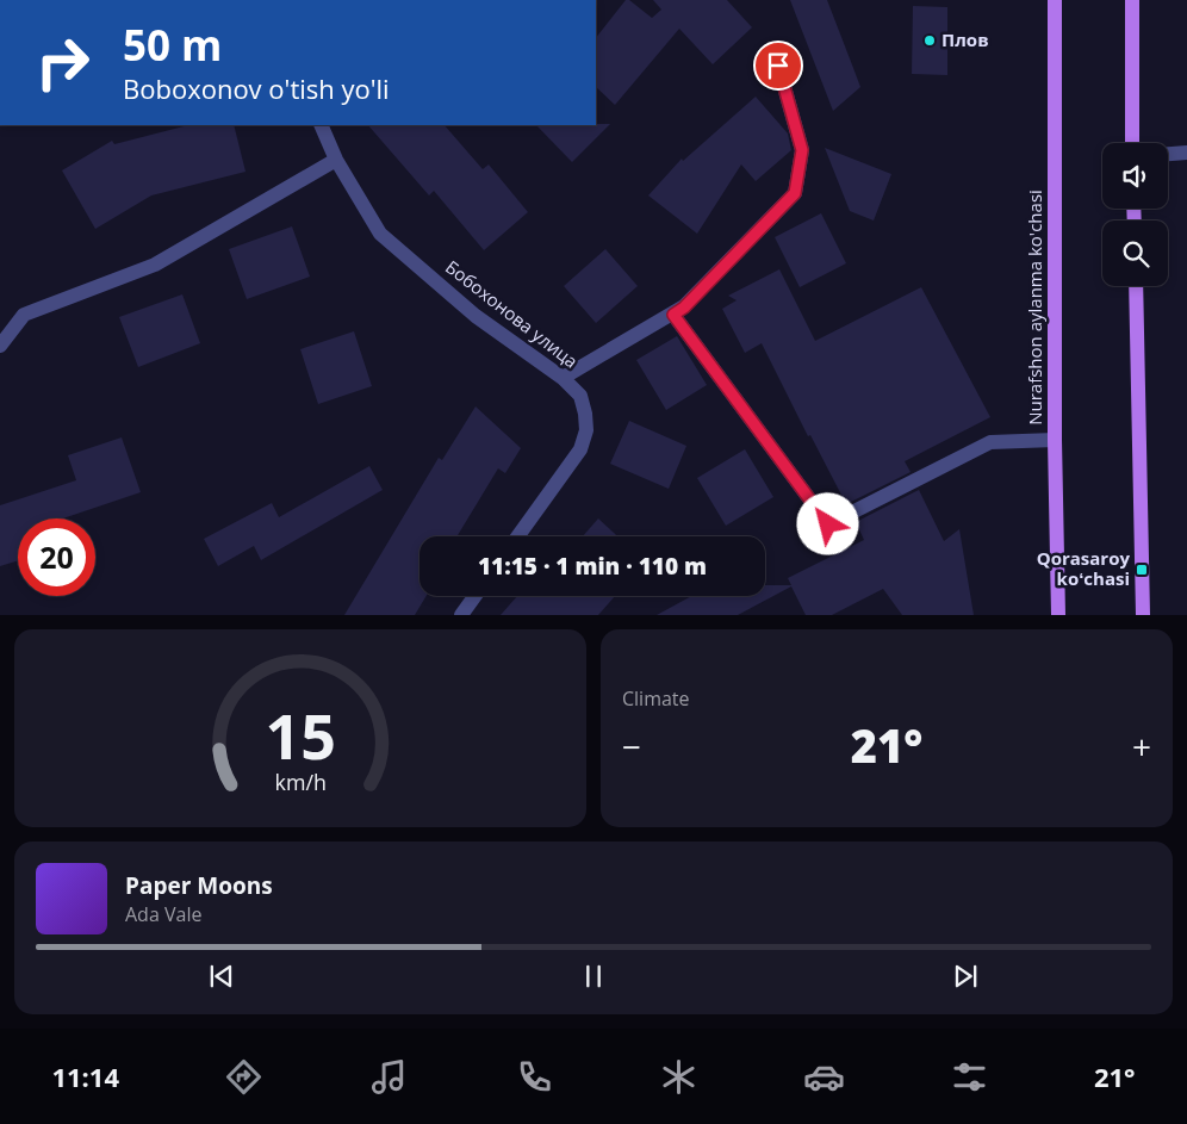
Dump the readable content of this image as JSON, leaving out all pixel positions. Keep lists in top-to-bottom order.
{
  "streets": {
    "main road": ["Nurafshon aylanma ko'chasi"],
    "street": ["Бобохонова улица"]
  },
  "places": {
    "other": ["Плов"],
    "transit": ["Qorasaroy koʻchasi"]
  },
  "page": {
    "turn": ["50 m", "Boboxonov o'tish yo'li"],
    "limit": "20",
    "trip": "11:15 · 1 min · 110 m",
    "tile": "Climate",
    "heat": ["−", "21°", "+"],
    "song": ["Paper Moons", "Ada Vale"],
    "tabs": ["11:14", "21°"],
    "gauge": ["15", "km/h"]
  }
}
